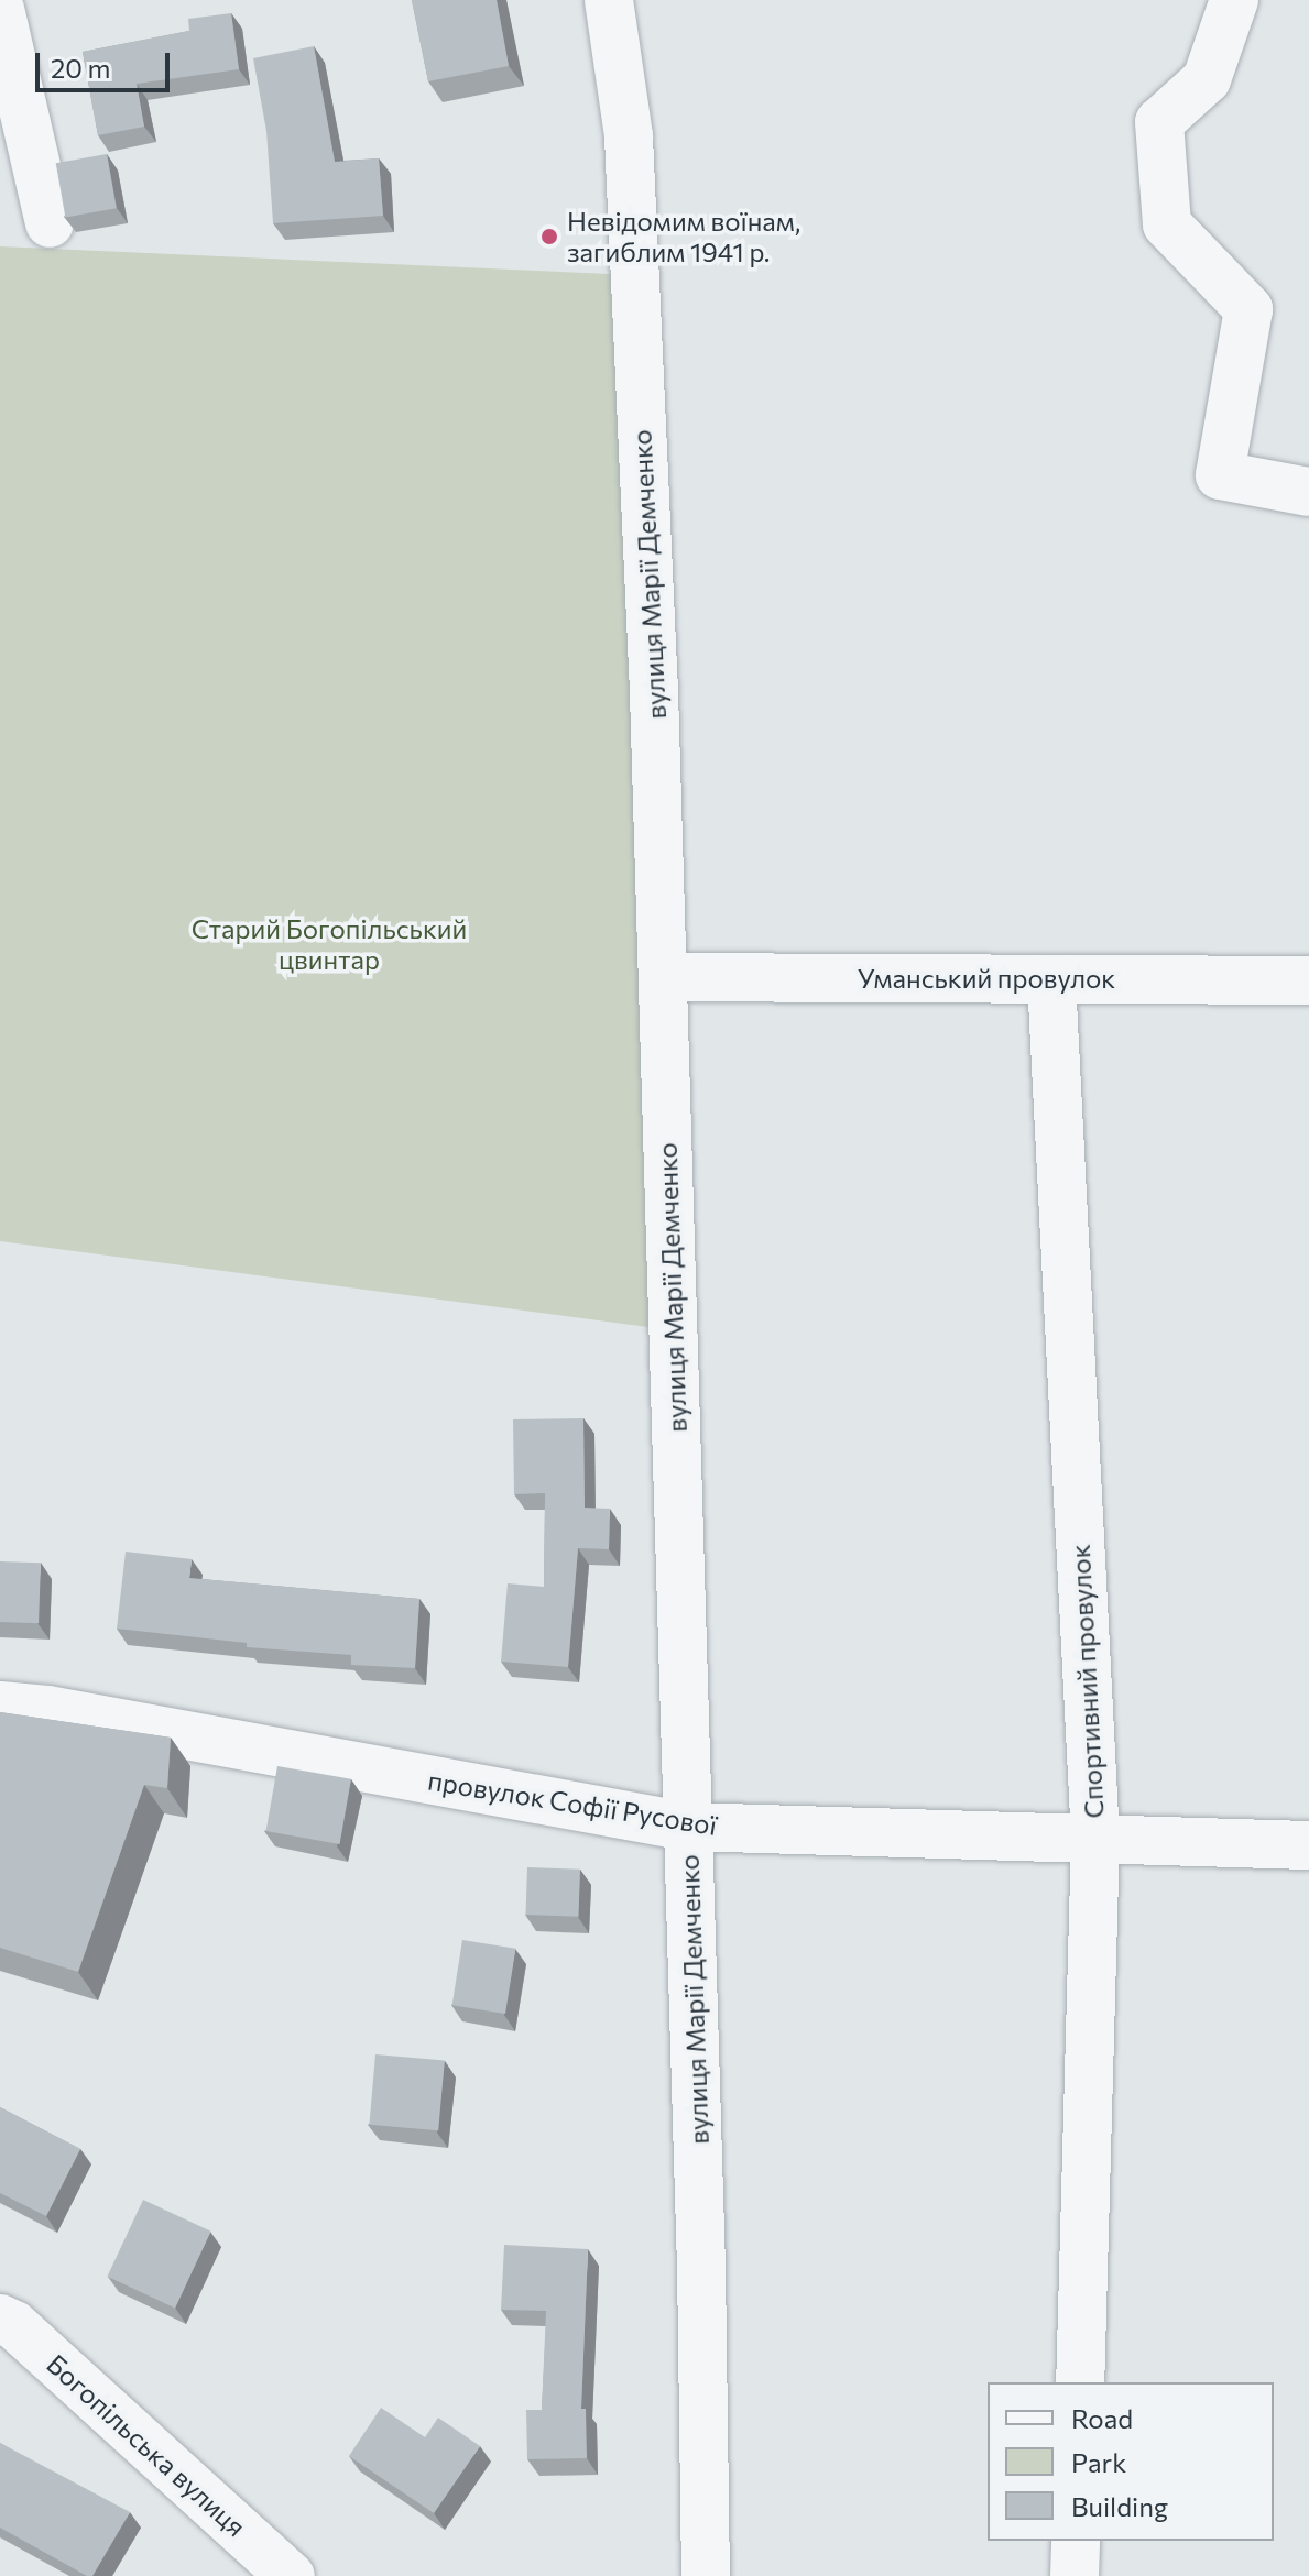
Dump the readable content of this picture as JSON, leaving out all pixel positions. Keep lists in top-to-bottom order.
{
  "streets": {
    "street": [
      "вулиця Марії Демченко",
      "Уманський провулок",
      "Спортивний провулок",
      "провулок Софії Русової",
      "Богопільська вулиця"
    ]
  },
  "crossings": [
    ["вулиця Марії Демченко", "Уманський провулок"],
    ["вулиця Марії Демченко", "провулок Софії Русової"],
    ["Уманський провулок", "Спортивний провулок"],
    ["Спортивний провулок", "провулок Софії Русової"]
  ],
  "parks": ["Старий Богопільський цвинтар"],
  "places": ["Невідомим воїнам, загиблим 1941 р."],
  "legend": ["Road", "Park", "Building"],
  "scale_bar": "20 m"
}
